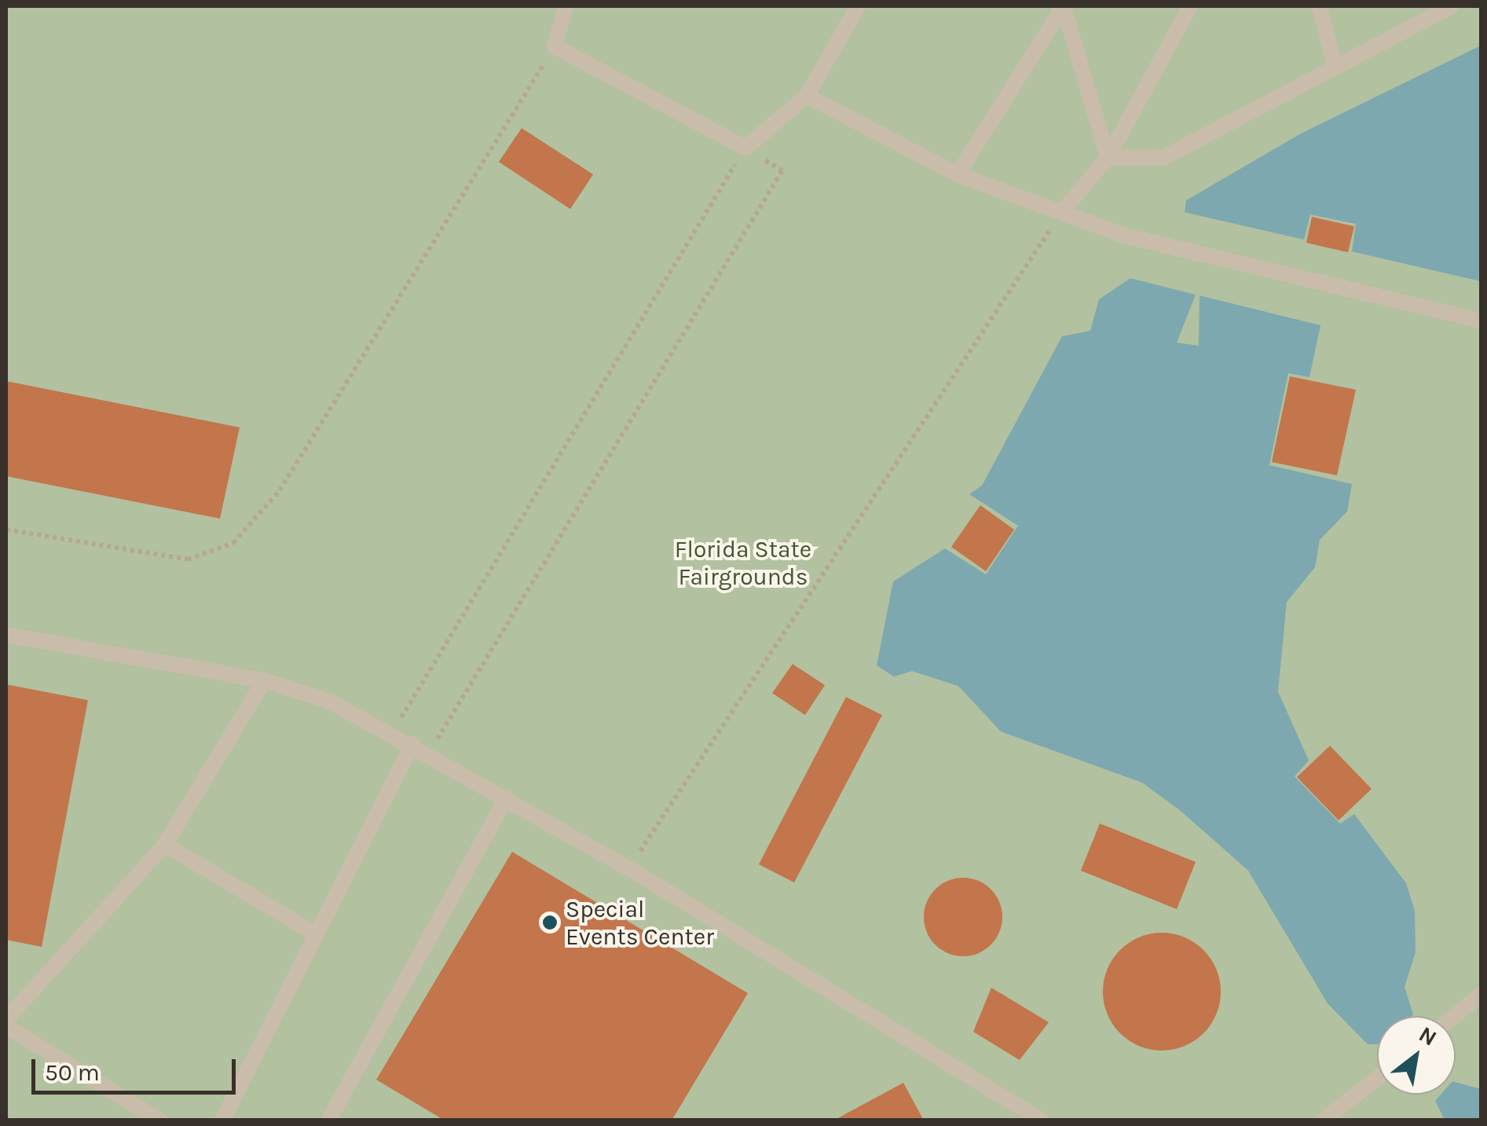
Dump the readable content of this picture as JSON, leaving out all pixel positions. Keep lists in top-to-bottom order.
{
  "parks": ["Florida State Fairgrounds"],
  "places": ["Special Events Center"],
  "scale_bar": "50 m",
  "north": "top right"
}
